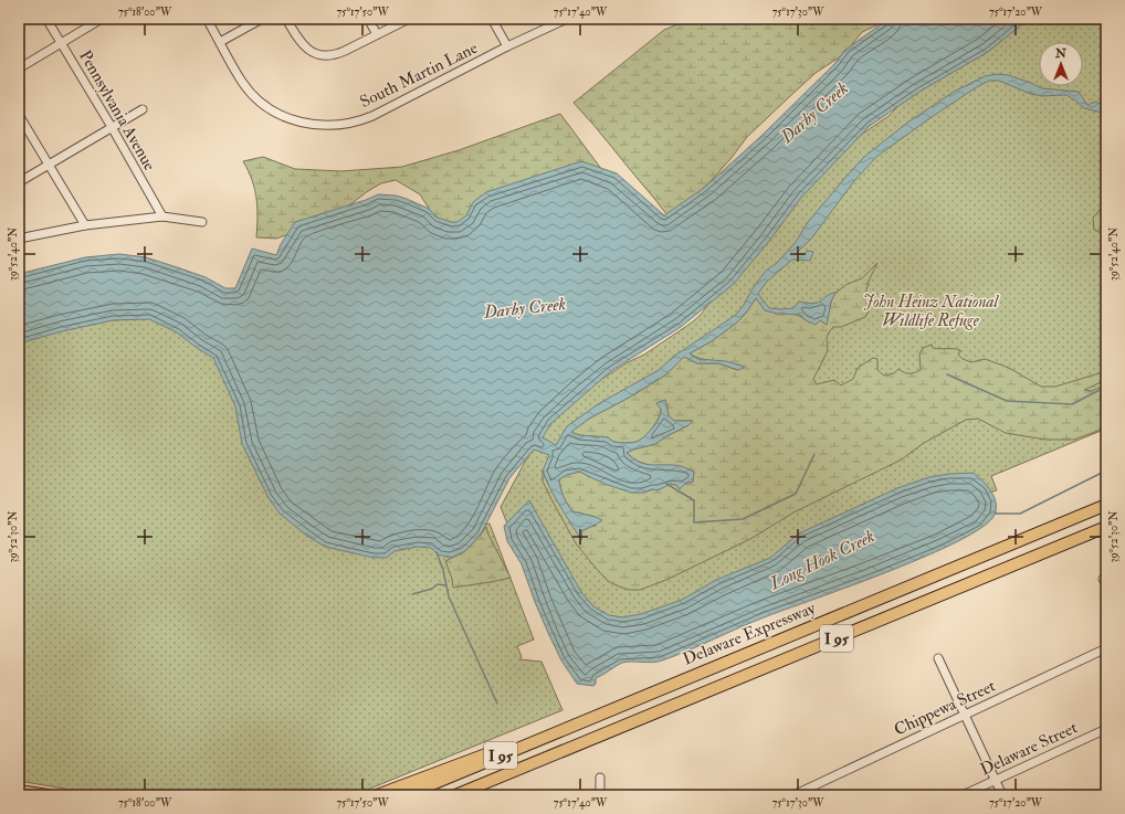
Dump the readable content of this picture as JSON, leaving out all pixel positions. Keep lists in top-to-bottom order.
{
  "streets": {
    "highway": ["Delaware Expressway", "I 95"],
    "street": [
      "South Martin Lane",
      "Pennsylvania Avenue",
      "Chippewa Street",
      "Delaware Street"
    ]
  },
  "water": ["Darby Creek", "Long Hook Creek"],
  "parks": ["John Heinz National Wildlife Refuge"],
  "north": "top",
  "coordinates": [
    "75°18'00\"W",
    "75°17'50\"W",
    "75°17'40\"W",
    "75°17'30\"W",
    "75°17'20\"W",
    "39°52'40\"N",
    "39°52'30\"N"
  ]
}
